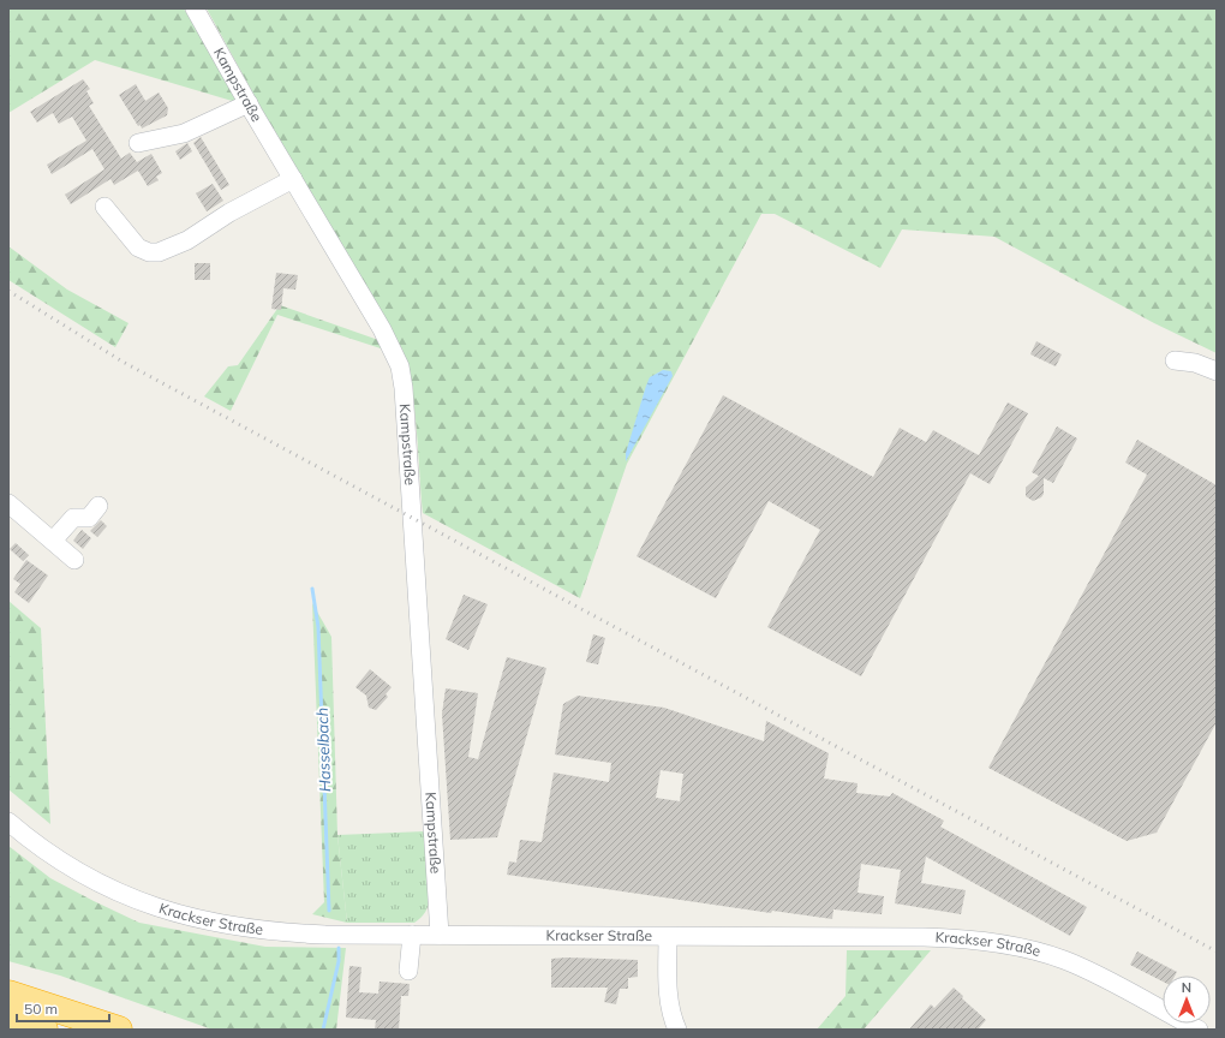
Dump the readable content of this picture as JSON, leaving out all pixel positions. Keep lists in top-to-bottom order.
{
  "streets": {
    "street": ["Kampstraße", "Krackser Straße"]
  },
  "crossings": [
    ["Kampstraße", "Krackser Straße"]
  ],
  "water": ["Hasselbach"],
  "scale_bar": "50 m",
  "north": "top"
}
